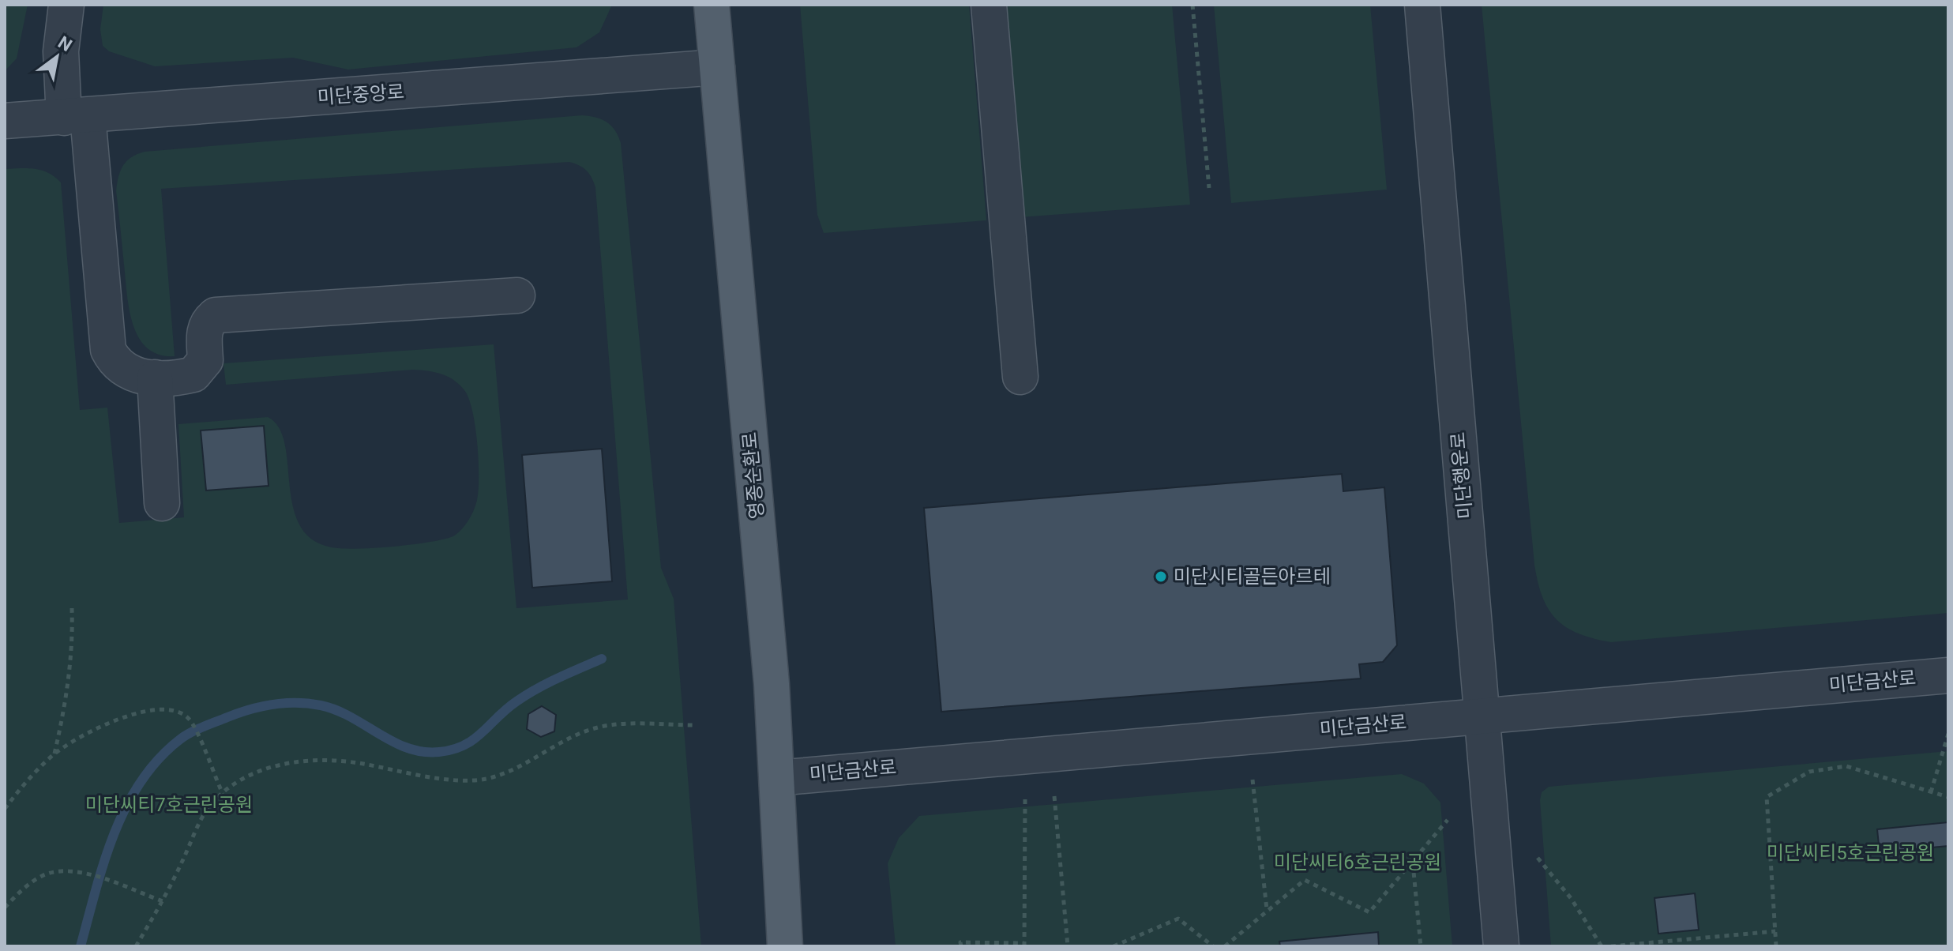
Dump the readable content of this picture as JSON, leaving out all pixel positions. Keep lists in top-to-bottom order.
{
  "streets": {
    "main road": ["영종순환로"],
    "street": ["미단중앙로", "미단행운로", "미단금산로"]
  },
  "crossings": [
    ["미단중앙로", "영종순환로"],
    ["영종순환로", "미단금산로"],
    ["미단행운로", "미단금산로"]
  ],
  "parks": ["미단씨티7호근린공원", "미단씨티5호근린공원", "미단씨티6호근린공원"],
  "places": ["미단시티골든아르테"],
  "north": "top right"
}
